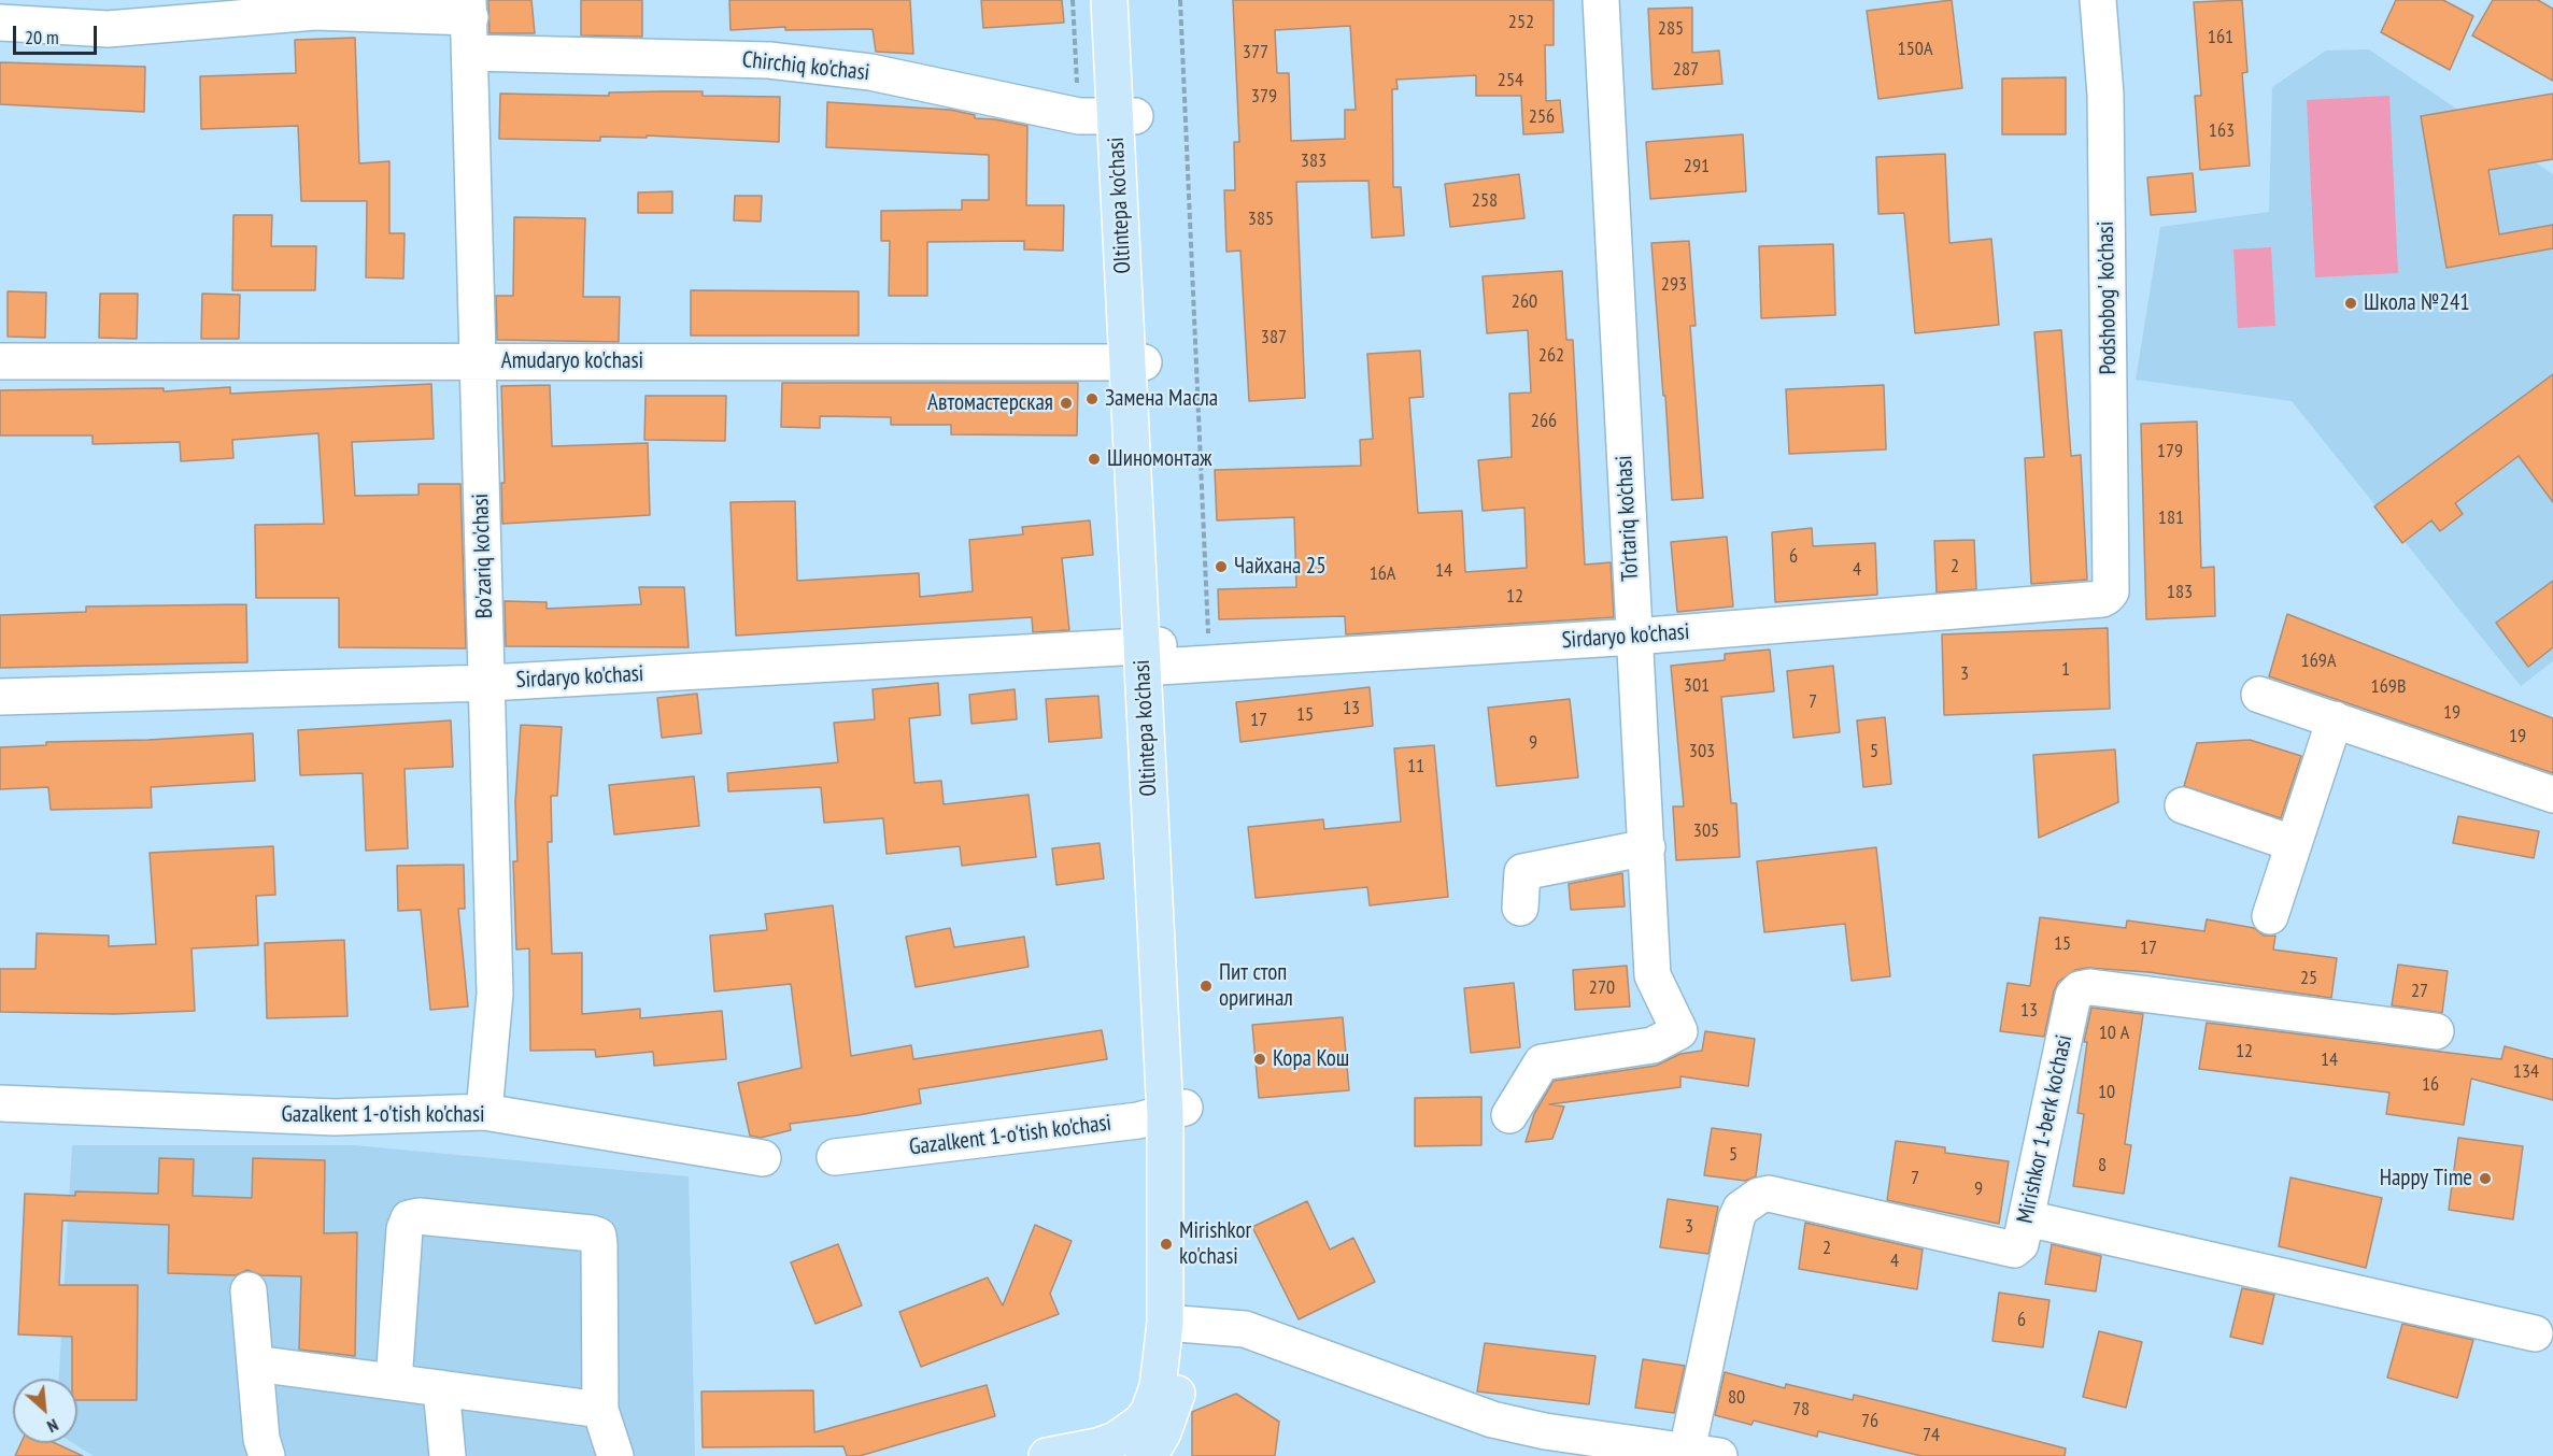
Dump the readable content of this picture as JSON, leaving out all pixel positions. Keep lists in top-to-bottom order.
{
  "streets": {
    "main road": ["Oltintepa ko'chasi"],
    "street": [
      "Chirchiq ko'chasi",
      "Podshobog' ko'chasi",
      "Amudaryo ko'chasi",
      "To'rtariq ko'chasi",
      "Bo'zariq ko'chasi",
      "Sirdaryo ko'chasi",
      "Gazalkent 1-o'tish ko'chasi",
      "Mirishkor 1-berk ko'chasi"
    ]
  },
  "crossings": [
    ["Chirchiq ko'chasi", "Oltintepa ko'chasi"],
    ["Chirchiq ko'chasi", "Bo'zariq ko'chasi"],
    ["Oltintepa ko'chasi", "Amudaryo ko'chasi"],
    ["Oltintepa ko'chasi", "Sirdaryo ko'chasi"],
    ["Oltintepa ko'chasi", "Gazalkent 1-o'tish ko'chasi"],
    ["Podshobog' ko'chasi", "Sirdaryo ko'chasi"],
    ["Amudaryo ko'chasi", "Bo'zariq ko'chasi"],
    ["To'rtariq ko'chasi", "Sirdaryo ko'chasi"],
    ["Bo'zariq ko'chasi", "Sirdaryo ko'chasi"],
    ["Bo'zariq ko'chasi", "Gazalkent 1-o'tish ko'chasi"]
  ],
  "places": [
    "Школа №241",
    "Замена Маслa",
    "Автомастерская",
    "Шиномонтаж",
    "Чайхана 25",
    "Пит стоп оригинал",
    "Кора Кош",
    "Happy Time",
    "Mirishkor ko'chasi"
  ],
  "house_numbers": [
    "252",
    "285",
    "161",
    "150A",
    "377",
    "287",
    "254",
    "379",
    "256",
    "163",
    "383",
    "291",
    "258",
    "385",
    "293",
    "260",
    "387",
    "262",
    "266",
    "179",
    "181",
    "6",
    "2",
    "4",
    "14",
    "16A",
    "183",
    "12",
    "169A",
    "1",
    "3",
    "301",
    "169B",
    "7",
    "13",
    "19",
    "15",
    "17",
    "19",
    "9",
    "303",
    "5",
    "11",
    "305",
    "15",
    "17",
    "25",
    "270",
    "27",
    "13",
    "10 A",
    "12",
    "14",
    "134",
    "16",
    "10",
    "5",
    "8",
    "7",
    "9",
    "3",
    "2",
    "4",
    "6",
    "80",
    "78",
    "76",
    "74"
  ],
  "scale_bar": "20 m",
  "north": "bottom right"
}
